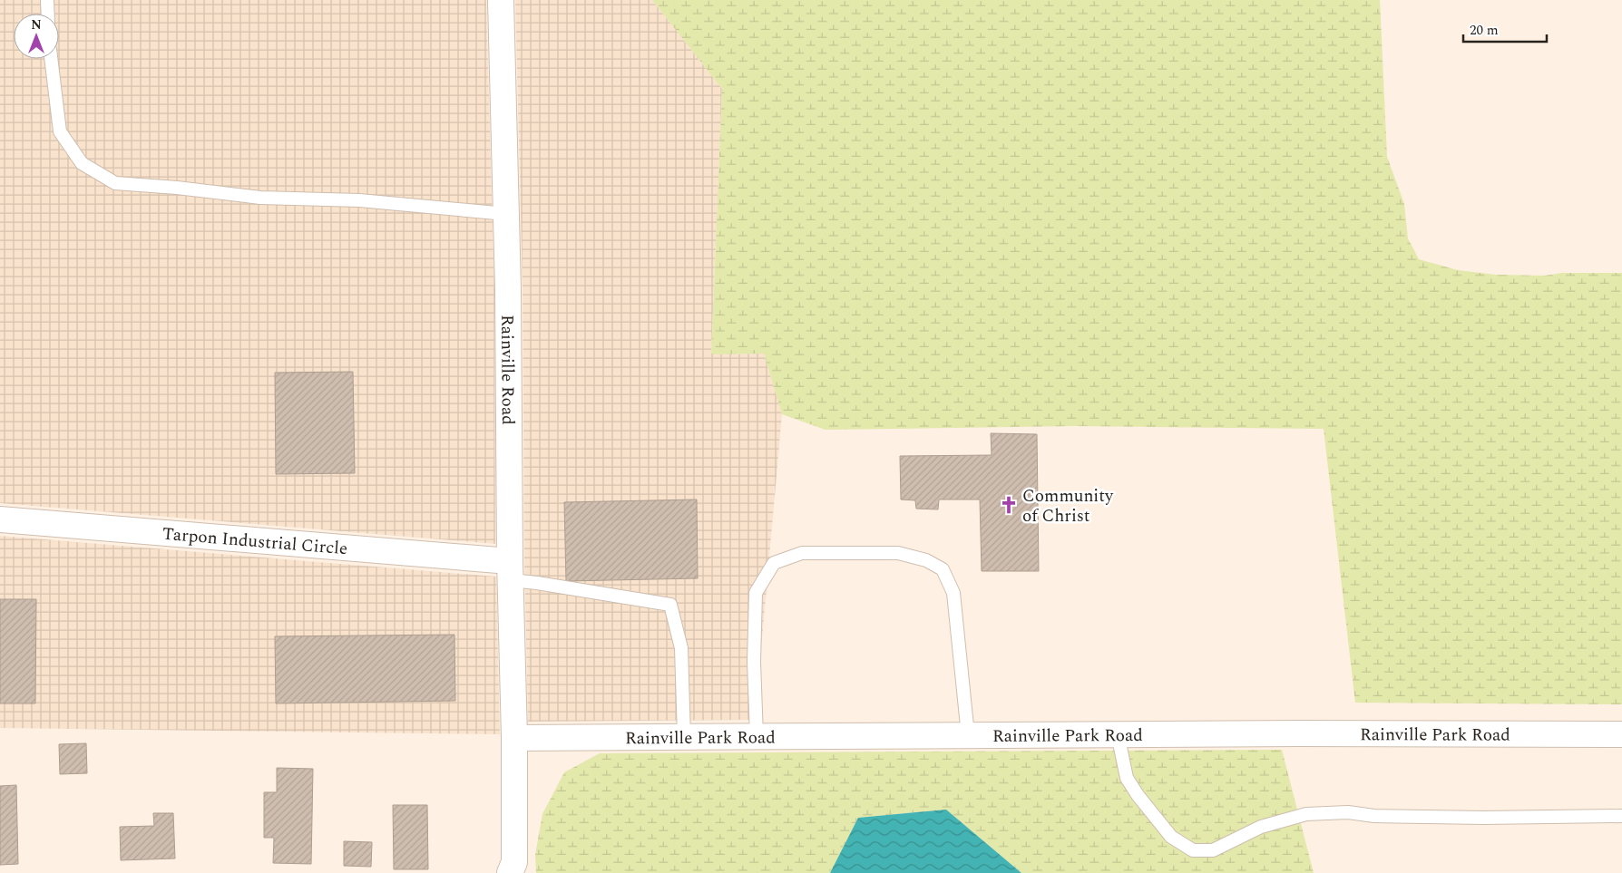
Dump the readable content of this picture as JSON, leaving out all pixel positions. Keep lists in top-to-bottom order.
{
  "streets": {
    "street": ["Rainville Road", "Tarpon Industrial Circle", "Rainville Park Road"]
  },
  "crossings": [
    ["Rainville Road", "Tarpon Industrial Circle"],
    ["Rainville Road", "Rainville Park Road"]
  ],
  "places": {
    "church": ["Community of Christ"]
  },
  "scale_bar": "20 m",
  "north": "top"
}
